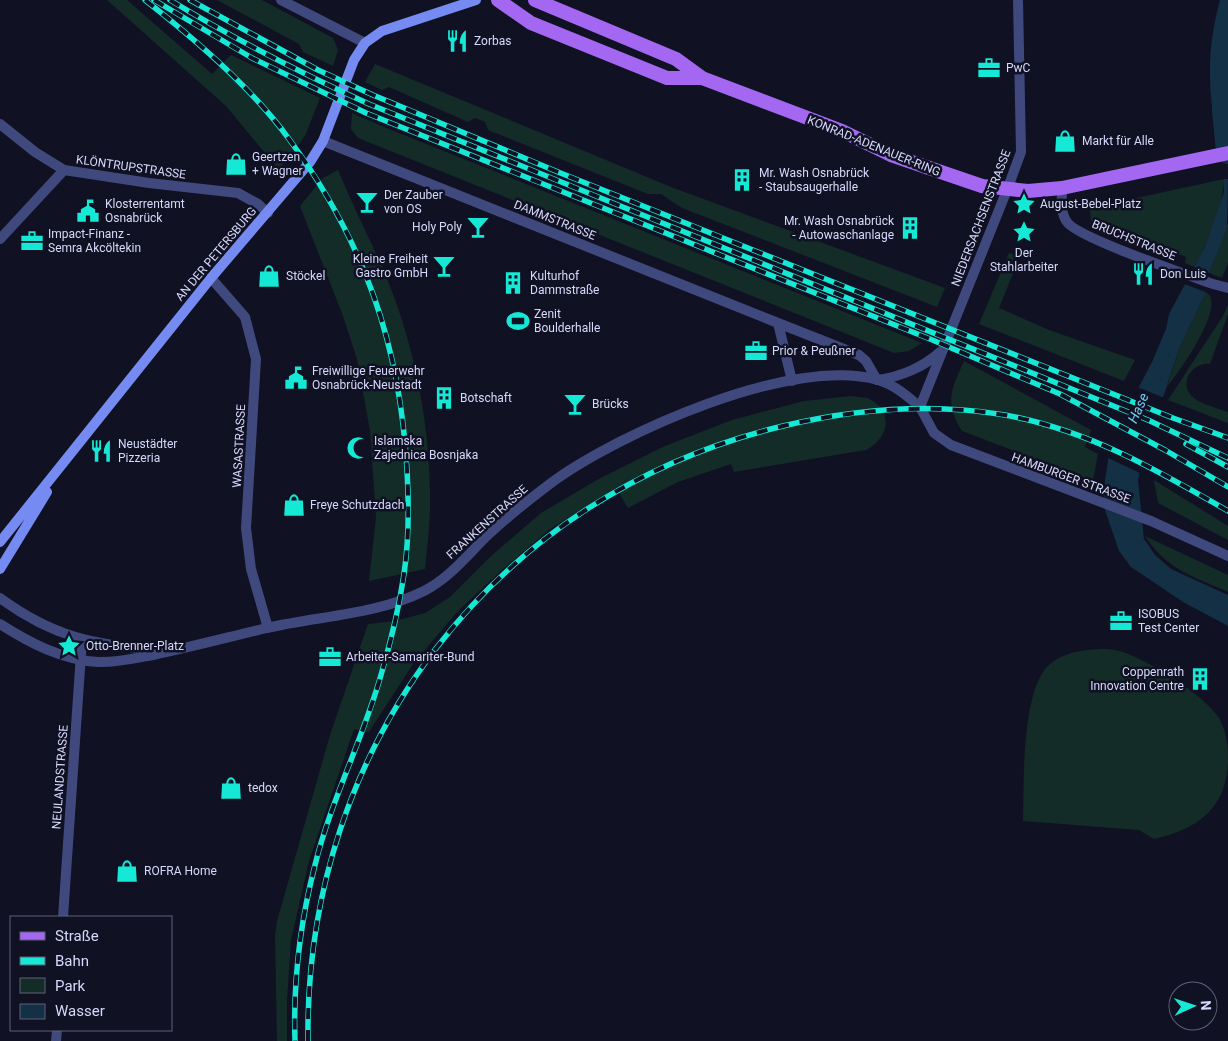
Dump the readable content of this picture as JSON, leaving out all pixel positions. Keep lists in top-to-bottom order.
{
  "streets": {
    "main road": ["KONRAD-ADENAUER-RING", "AN DER PETERSBURG"],
    "street": [
      "KLÖNTRUPSTRASSE",
      "NIEDERSACHSENSTRASSE",
      "DAMMSTRASSE",
      "BRUCHSTRASSE",
      "WASASTRASSE",
      "HAMBURGER STRASSE",
      "FRANKENSTRASSE",
      "NEULANDSTRASSE"
    ]
  },
  "crossings": [
    ["KONRAD-ADENAUER-RING", "NIEDERSACHSENSTRASSE"],
    ["KONRAD-ADENAUER-RING", "BRUCHSTRASSE"],
    ["KLÖNTRUPSTRASSE", "AN DER PETERSBURG"],
    ["NIEDERSACHSENSTRASSE", "HAMBURGER STRASSE"],
    ["NIEDERSACHSENSTRASSE", "FRANKENSTRASSE"],
    ["DAMMSTRASSE", "AN DER PETERSBURG"],
    ["DAMMSTRASSE", "FRANKENSTRASSE"],
    ["AN DER PETERSBURG", "WASASTRASSE"],
    ["WASASTRASSE", "FRANKENSTRASSE"],
    ["HAMBURGER STRASSE", "FRANKENSTRASSE"],
    ["FRANKENSTRASSE", "NEULANDSTRASSE"]
  ],
  "water": ["Hase"],
  "places": {
    "restaurant": ["Zorbas", "Don Luis", "Neustädter Pizzeria"],
    "office": [
      "PwC",
      "Impact-Finanz - Semra Akcöltekin",
      "Prior & Peußner",
      "ISOBUS Test Center",
      "Arbeiter-Samariter-Bund"
    ],
    "shop": [
      "Markt für Alle",
      "Geertzen + Wagner",
      "Stöckel",
      "Freye Schutzdach",
      "tedox",
      "ROFRA Home"
    ],
    "building": [
      "Mr. Wash Osnabrück - Staubsaugerhalle",
      "Mr. Wash Osnabrück - Autowaschanlage",
      "Kulturhof Dammstraße",
      "Botschaft",
      "Coppenrath Innovation Centre"
    ],
    "bar": [
      "Der Zauber von OS",
      "Holy Poly",
      "Kleine Freiheit Gastro GmbH",
      "Brücks"
    ],
    "place": ["August-Bebel-Platz", "Der Stahlarbeiter", "Otto-Brenner-Platz"],
    "public building": ["Klosterrentamt Osnabrück", "Freiwillige Feuerwehr Osnabrück-Neustadt"],
    "sports": ["Zenit Boulderhalle"],
    "mosque": ["Islamska Zajednica Bosnjaka"]
  },
  "legend": [
    "Straße",
    "Bahn",
    "Park",
    "Wasser"
  ],
  "north": "right"
}
